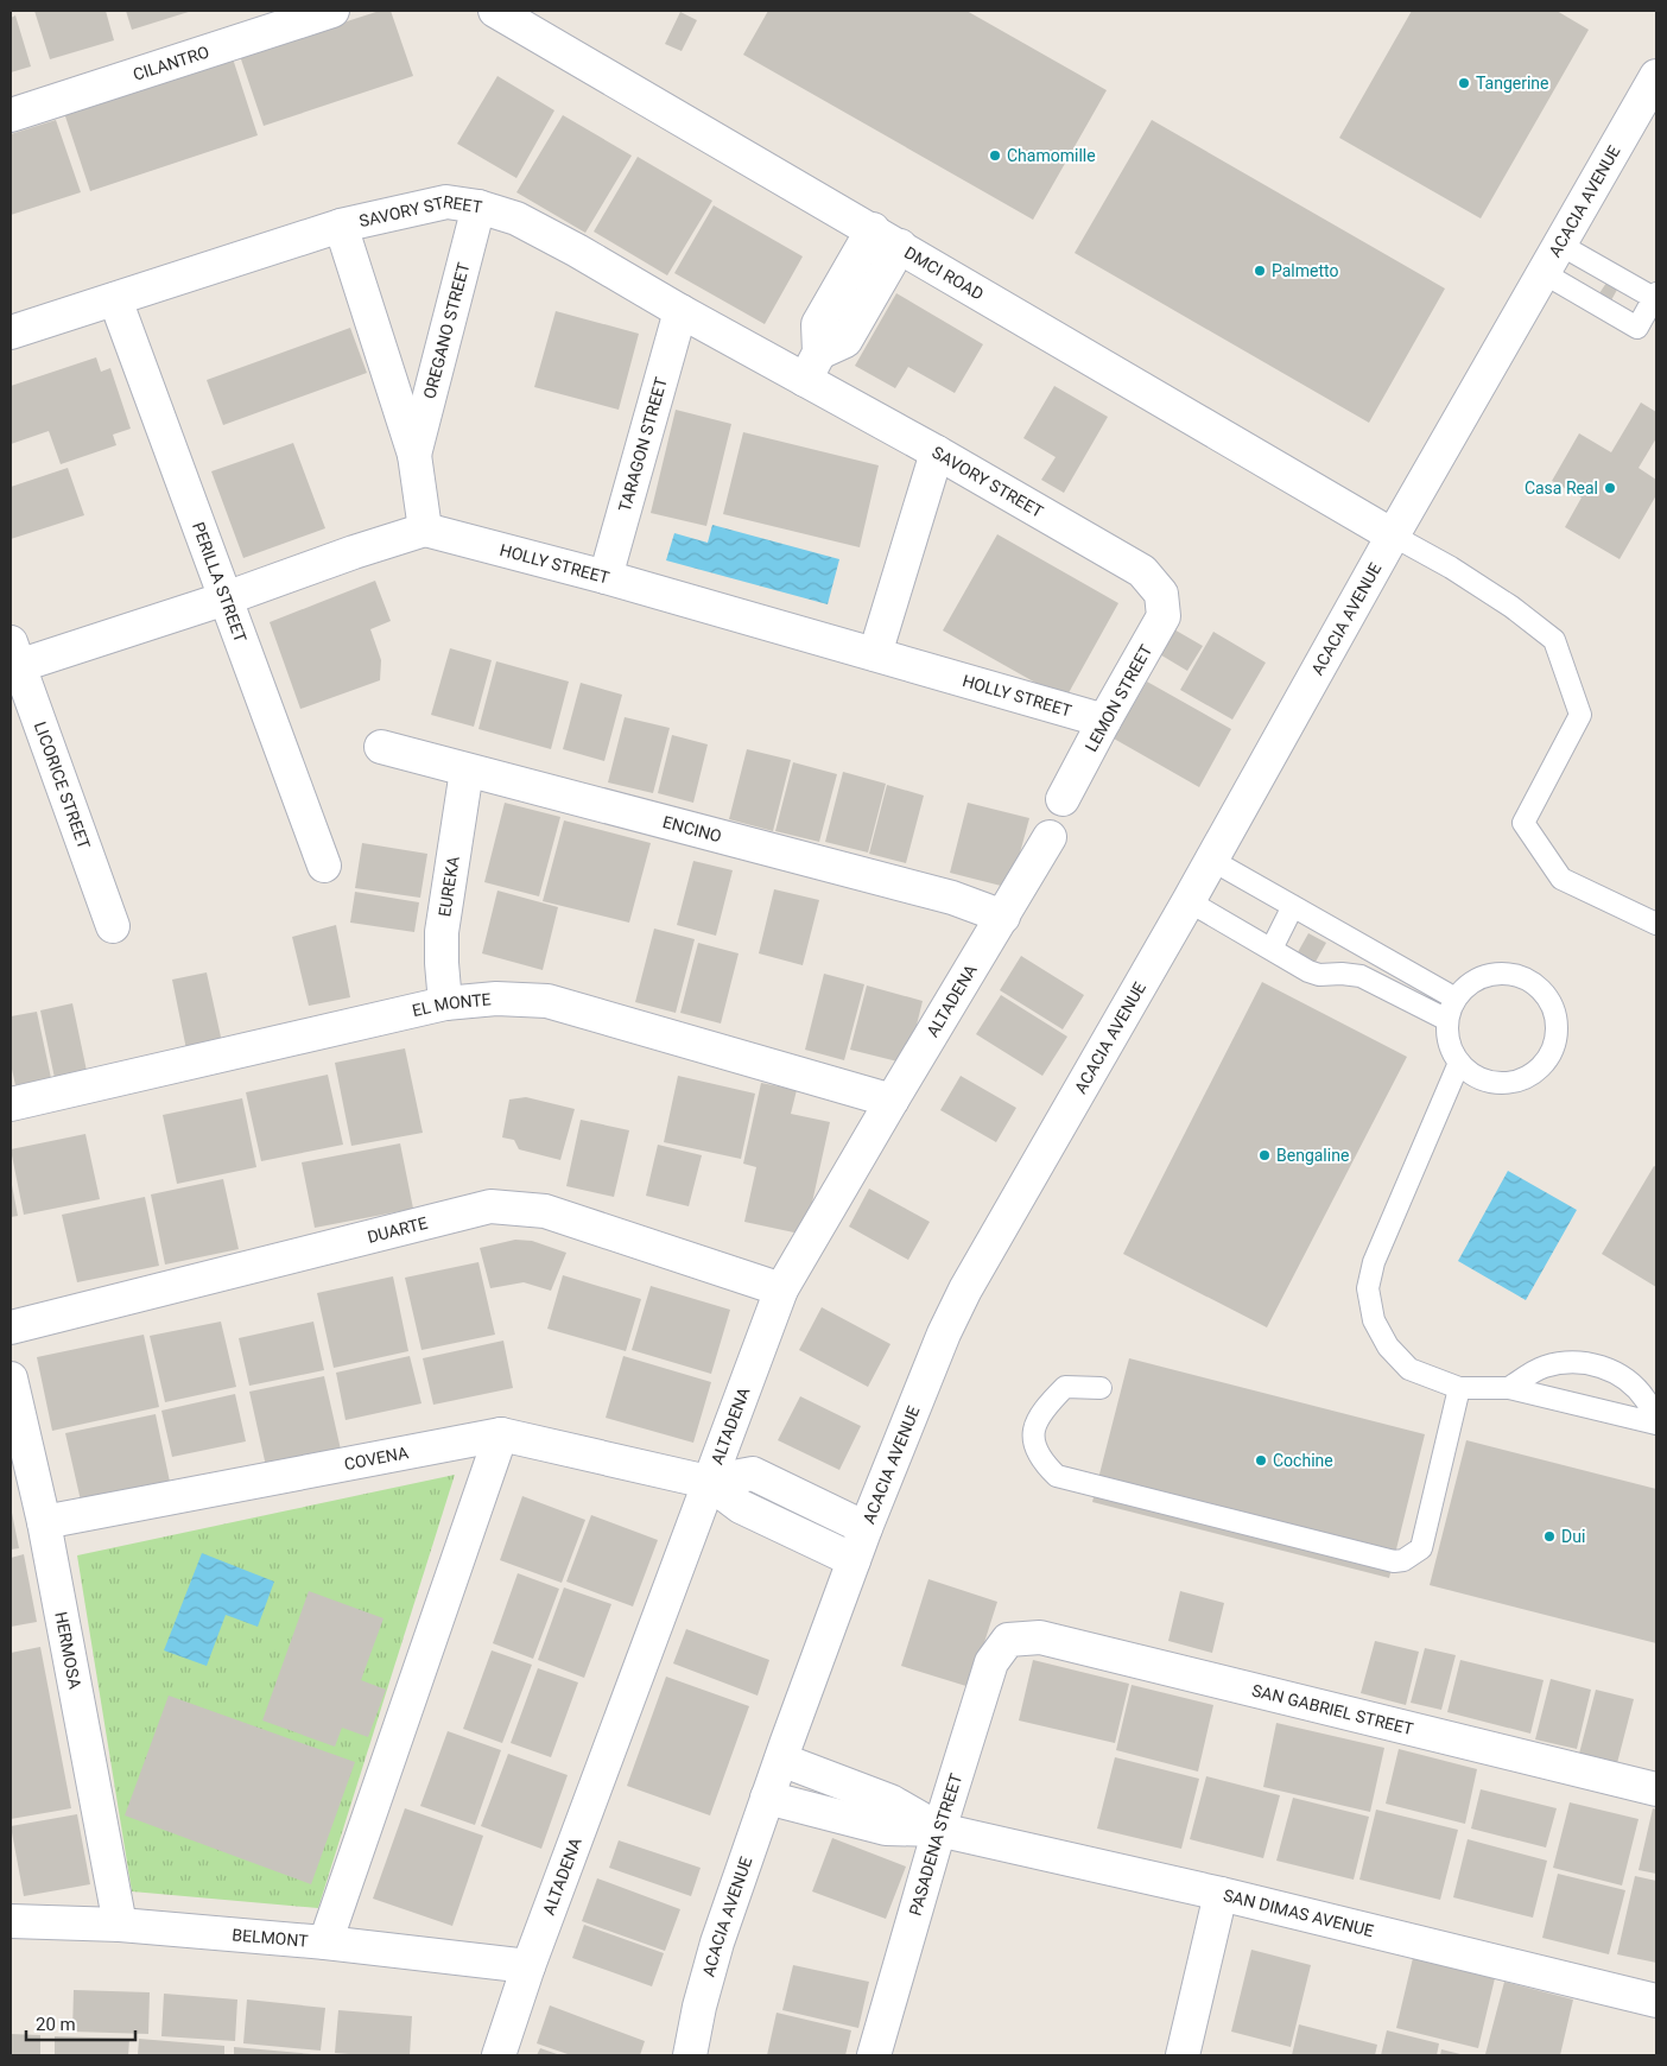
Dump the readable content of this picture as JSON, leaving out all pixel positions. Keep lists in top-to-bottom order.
{
  "streets": {
    "street": [
      "CILANTRO",
      "ACACIA AVENUE",
      "SAVORY STREET",
      "DMCI ROAD",
      "OREGANO STREET",
      "TARAGON STREET",
      "HOLLY STREET",
      "PERILLA STREET",
      "LEMON STREET",
      "LICORICE STREET",
      "ENCINO",
      "EUREKA",
      "ALTADENA",
      "EL MONTE",
      "DUARTE",
      "COVENA",
      "HERMOSA",
      "SAN GABRIEL STREET",
      "PASADENA STREET",
      "SAN DIMAS AVENUE",
      "BELMONT"
    ]
  },
  "crossings": [
    ["ACACIA AVENUE", "DMCI ROAD"],
    ["ACACIA AVENUE", "COVENA"],
    ["ACACIA AVENUE", "SAN DIMAS AVENUE"],
    ["SAVORY STREET", "OREGANO STREET"],
    ["SAVORY STREET", "TARAGON STREET"],
    ["SAVORY STREET", "PERILLA STREET"],
    ["SAVORY STREET", "LEMON STREET"],
    ["OREGANO STREET", "HOLLY STREET"],
    ["TARAGON STREET", "HOLLY STREET"],
    ["HOLLY STREET", "LEMON STREET"],
    ["ENCINO", "EUREKA"],
    ["ENCINO", "ALTADENA"],
    ["EUREKA", "EL MONTE"],
    ["ALTADENA", "EL MONTE"],
    ["ALTADENA", "DUARTE"],
    ["ALTADENA", "COVENA"],
    ["ALTADENA", "BELMONT"],
    ["COVENA", "HERMOSA"],
    ["HERMOSA", "BELMONT"],
    ["SAN GABRIEL STREET", "PASADENA STREET"],
    ["PASADENA STREET", "SAN DIMAS AVENUE"]
  ],
  "places": [
    "Tangerine",
    "Chamomille",
    "Palmetto",
    "Casa Real",
    "Bengaline",
    "Cochine",
    "Dui"
  ],
  "scale_bar": "20 m"
}
